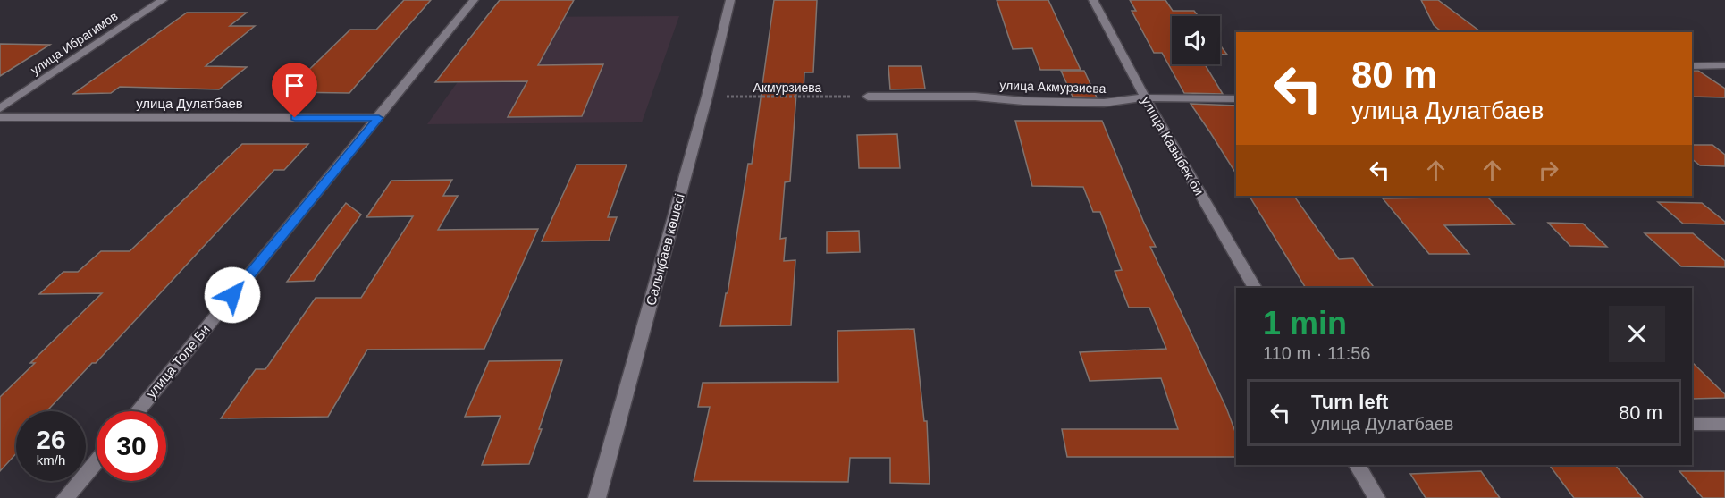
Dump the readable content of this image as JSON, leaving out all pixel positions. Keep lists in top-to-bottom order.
{
  "streets": {
    "street": [
      "улица Ибрагимов",
      "улица Акмурзиева",
      "улица Дулатбаев",
      "улица Казыбек би",
      "Салықбаев көшесі",
      "улица Толе Би"
    ],
    "path": ["Акмурзиева"]
  },
  "crossings": [
    ["улица Акмурзиева", "Акмурзиева"],
    ["улица Акмурзиева", "улица Казыбек би"],
    ["Акмурзиева", "Салықбаев көшесі"],
    ["улица Дулатбаев", "улица Толе Би"]
  ],
  "page": {
    "turn": ["80 m", "улица Дулатбаев"],
    "heading": ["1 min", "110 m · 11:56"],
    "list": [
      {
        "name": "Turn left",
        "note": "улица Дулатбаев",
        "value": "80 m"
      }
    ],
    "speed": "26 km/h",
    "limit": "30"
  }
}
